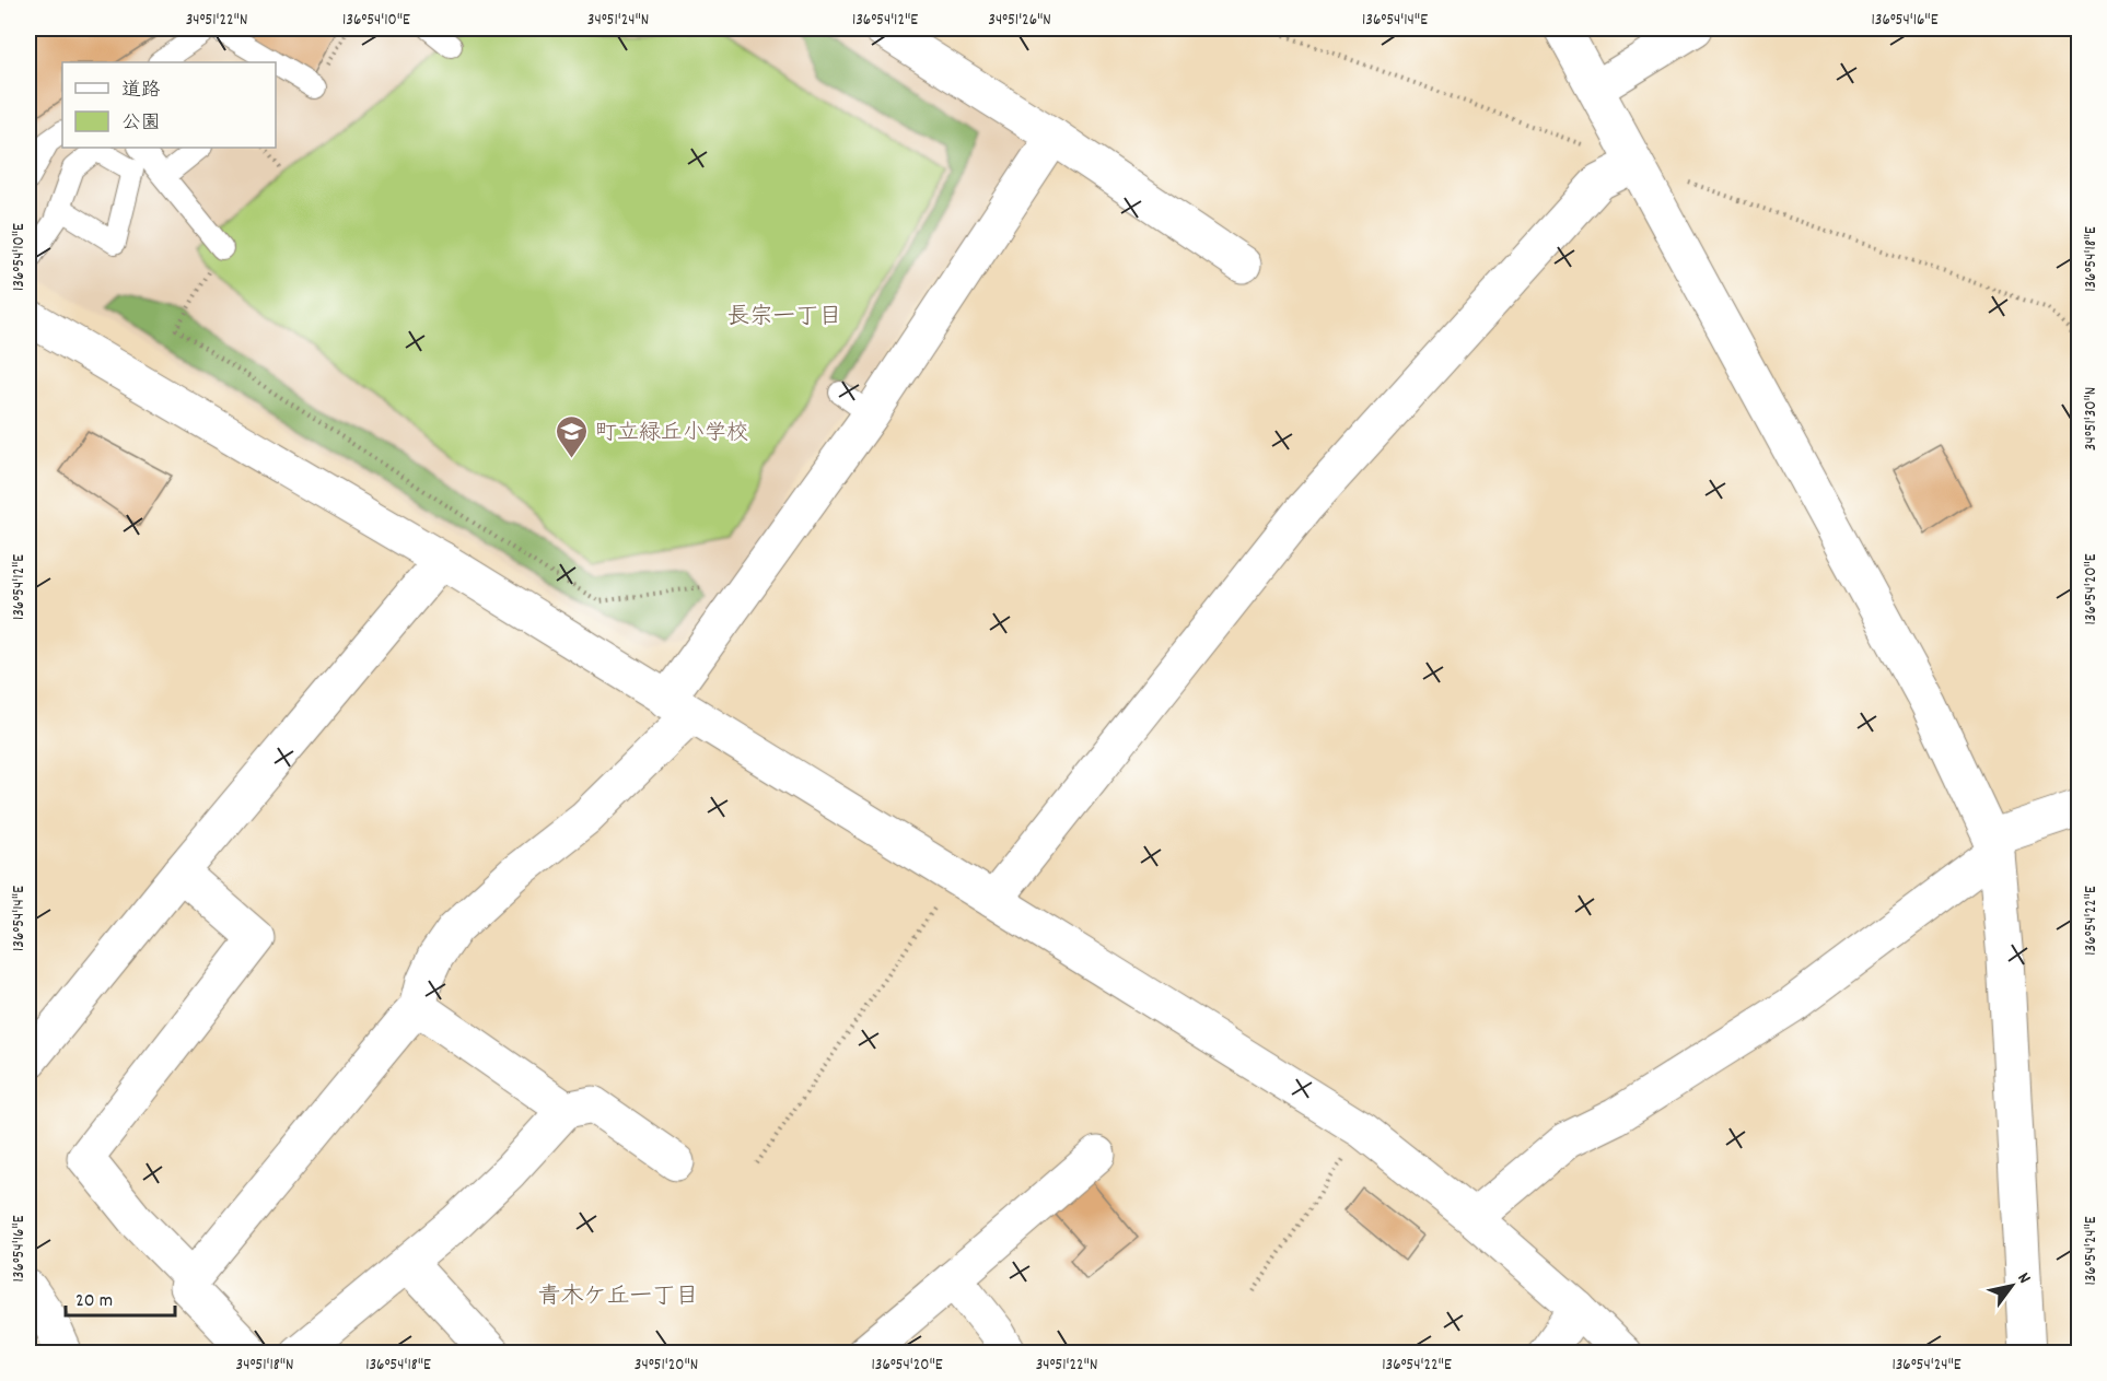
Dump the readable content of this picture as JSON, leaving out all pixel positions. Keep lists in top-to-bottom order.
{
  "districts": ["長宗一丁目", "青木ケ丘一丁目"],
  "places": {
    "school or university": ["町立緑丘小学校"]
  },
  "legend": ["道路", "公園"],
  "scale_bar": "20 m",
  "north": "top right",
  "coordinates": [
    "34°51'22\"N",
    "136°54'10\"E",
    "34°51'24\"N",
    "136°54'12\"E",
    "34°51'26\"N",
    "136°54'14\"E",
    "136°54'16\"E",
    "136°54'18\"E",
    "34°51'30\"N",
    "136°54'20\"E",
    "136°54'22\"E",
    "136°54'24\"E",
    "34°51'18\"N",
    "34°51'20\"N"
  ]
}
